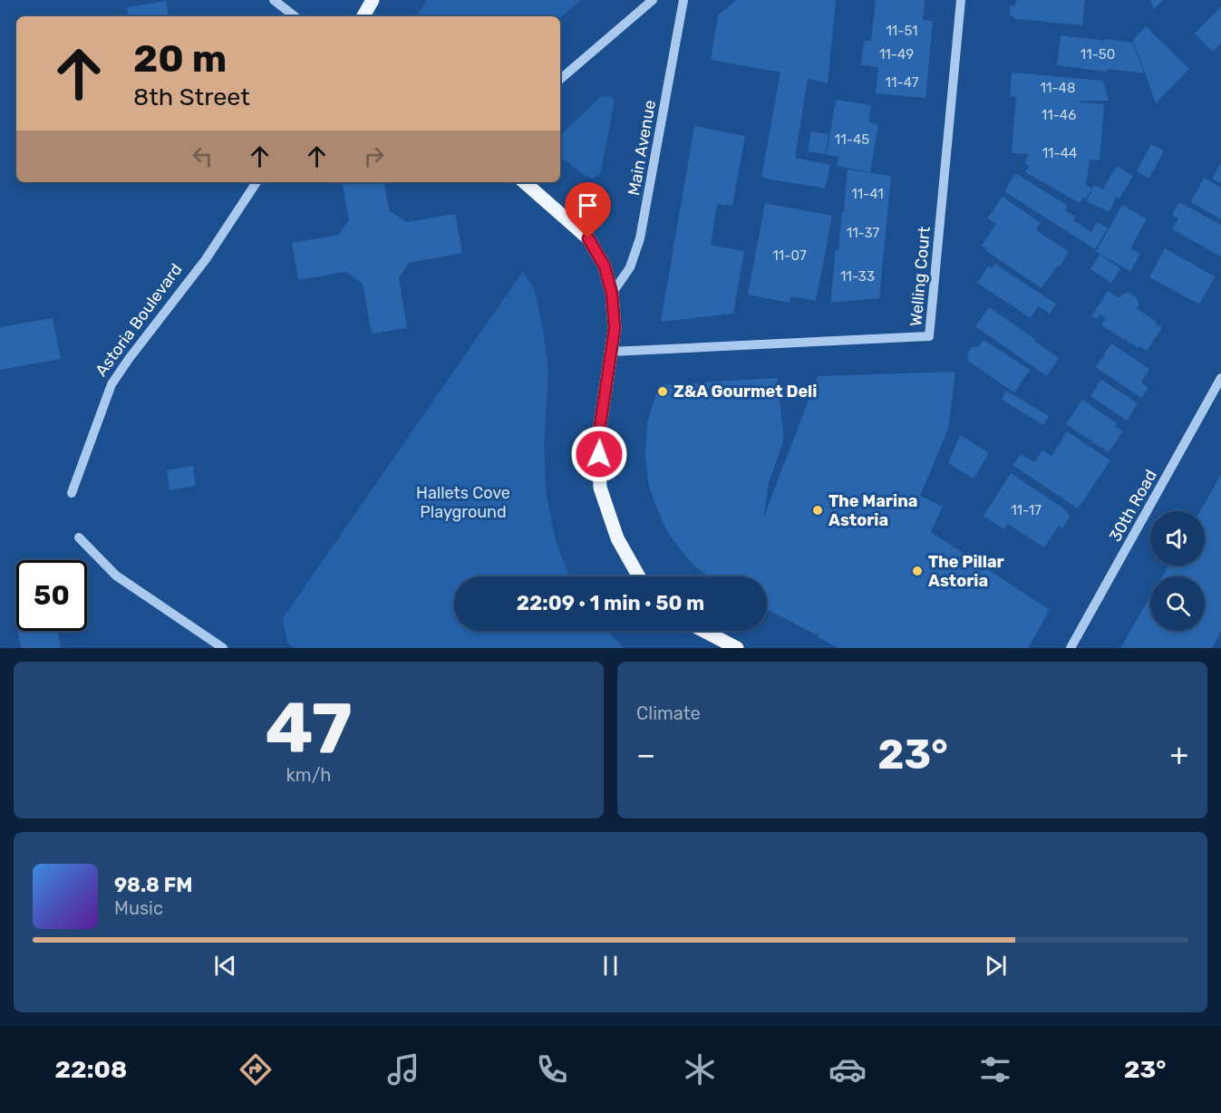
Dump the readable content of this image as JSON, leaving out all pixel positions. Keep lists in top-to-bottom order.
{
  "streets": {
    "street": [
      "Main Avenue",
      "Welling Court",
      "Astoria Boulevard",
      "30th Road"
    ]
  },
  "parks": ["Hallets Cove Playground"],
  "places": ["Z&A Gourmet Deli", "The Marina Astoria", "The Pillar Astoria"],
  "house_numbers": [
    "11-51",
    "11-49",
    "11-50",
    "11-47",
    "11-48",
    "11-46",
    "11-45",
    "11-44",
    "11-41",
    "11-37",
    "11-07",
    "11-33",
    "11-17"
  ],
  "page": {
    "turn": ["20 m", "8th Street"],
    "limit": "50",
    "trip": "22:09 · 1 min · 50 m",
    "tile": [
      ["47", "km/h"],
      "Climate"
    ],
    "heat": ["−", "23°", "+"],
    "song": ["98.8 FM", "Music"],
    "tabs": ["22:08", "23°"]
  }
}
